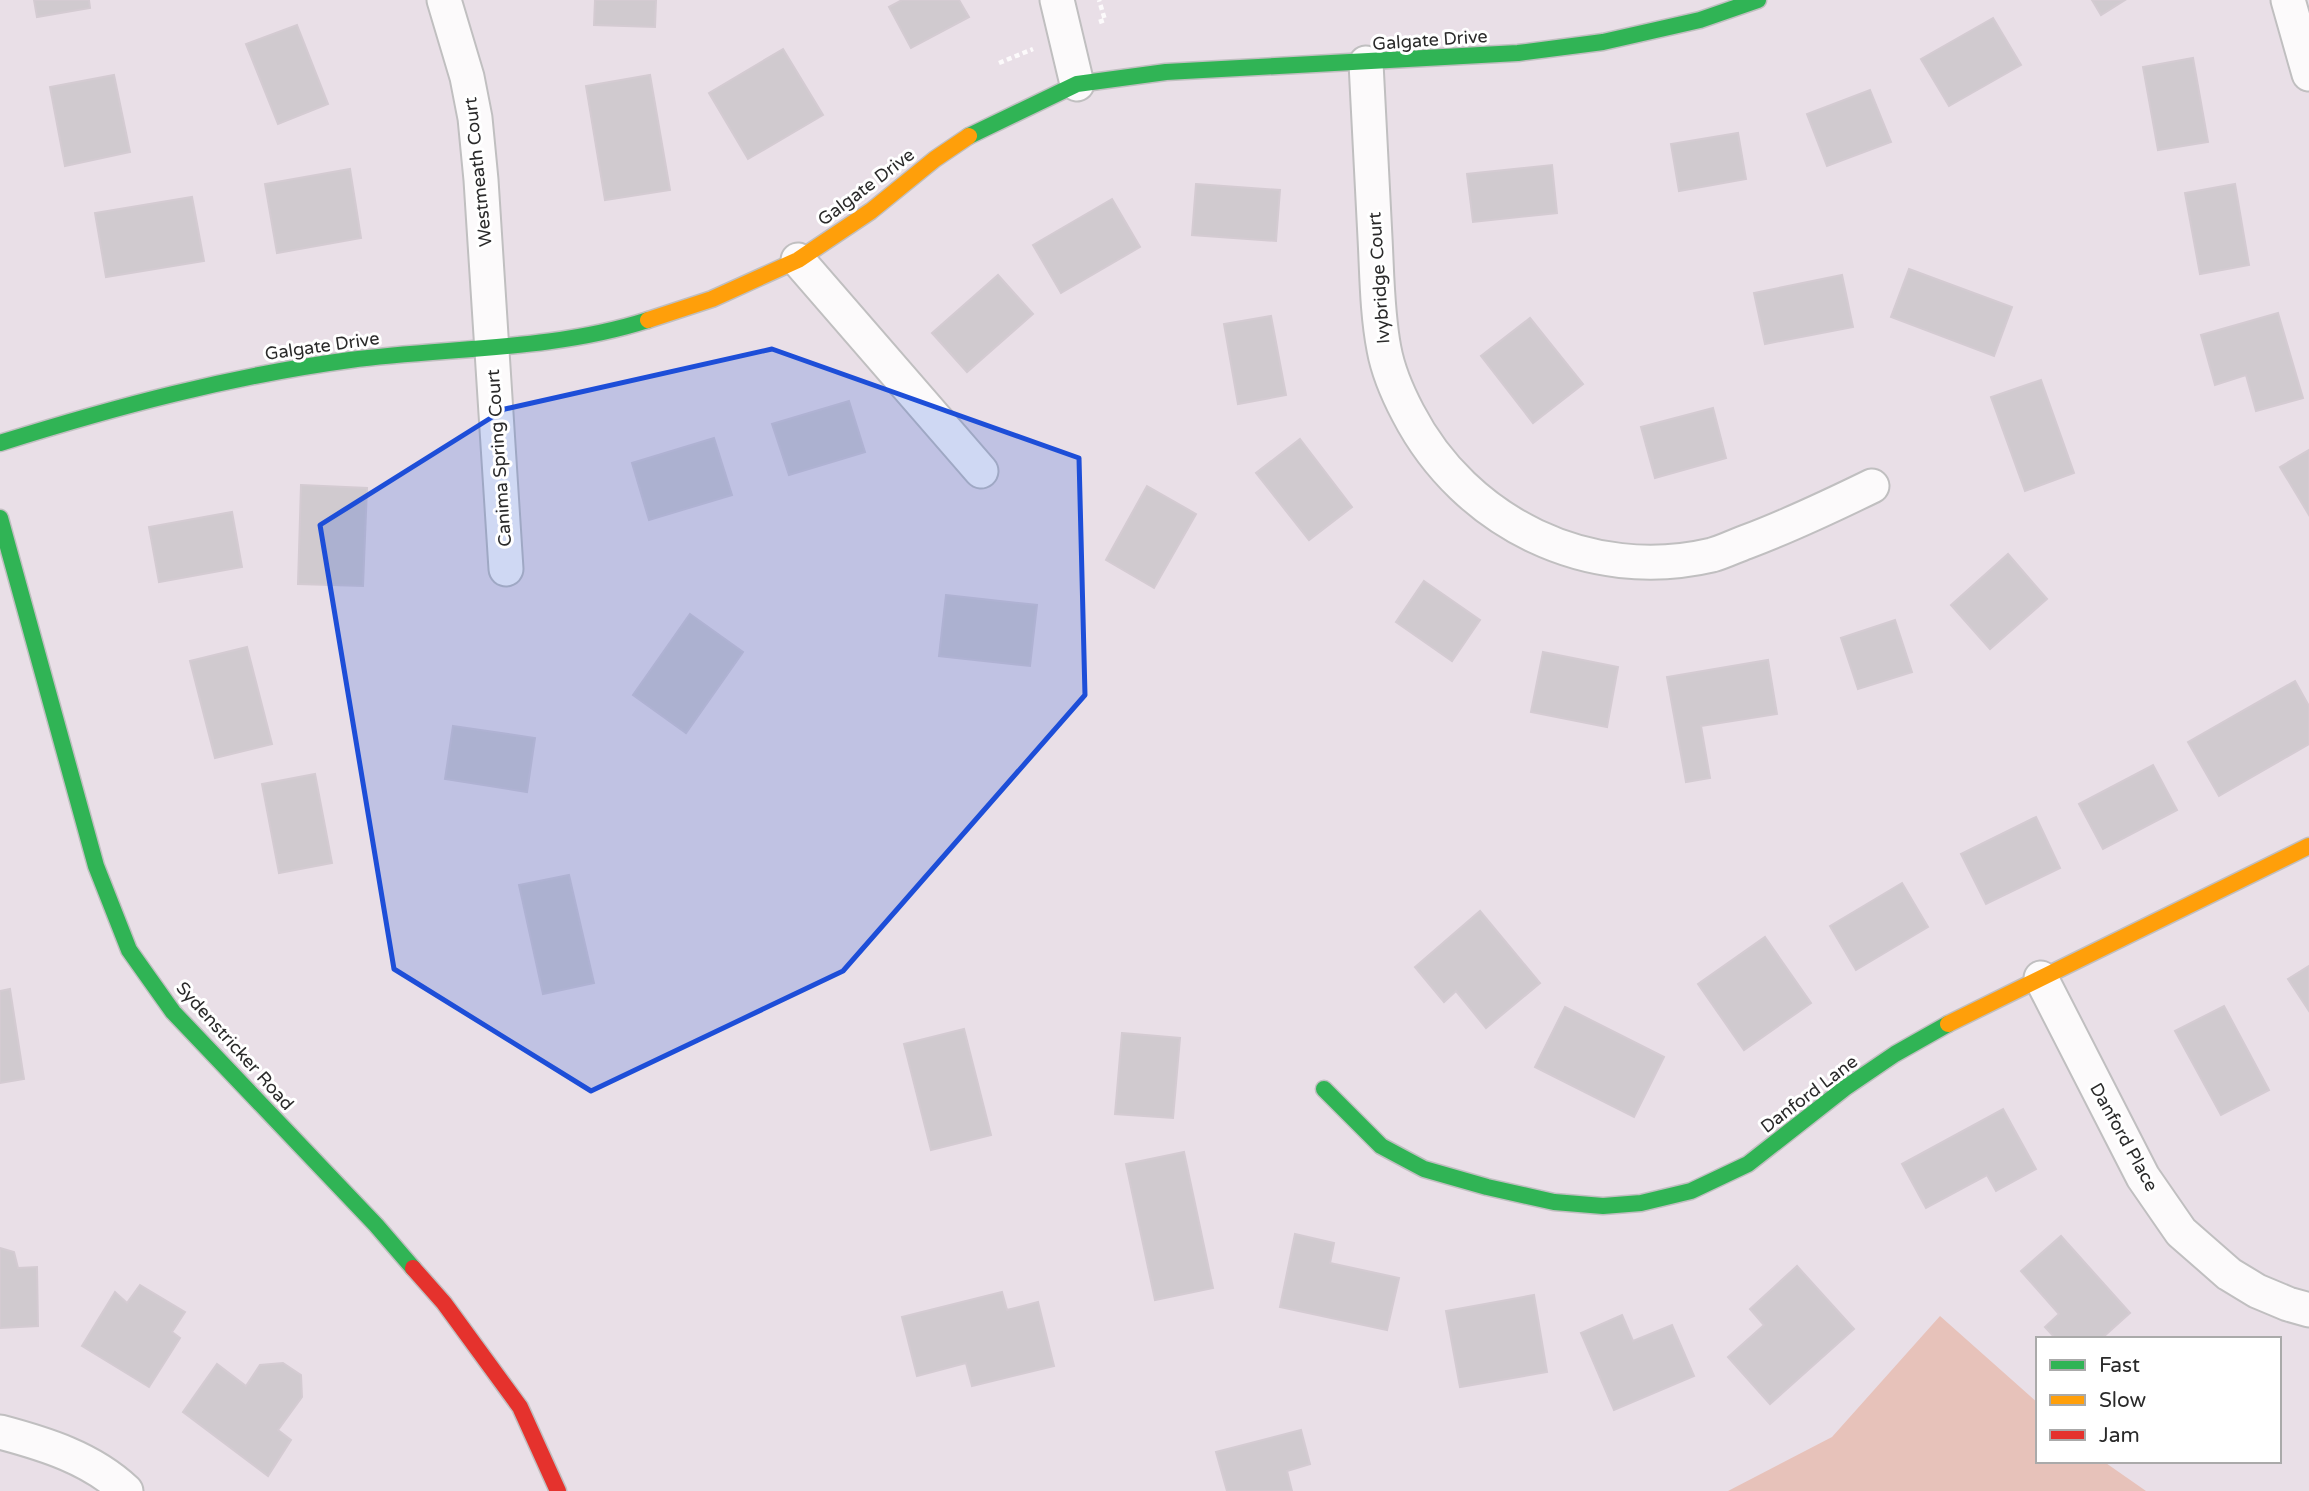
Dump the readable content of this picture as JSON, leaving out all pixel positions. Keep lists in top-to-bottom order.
{
  "streets": {
    "street": [
      "Galgate Drive",
      "Westmeath Court",
      "Ivybridge Court",
      "Canima Spring Court",
      "Sydenstricker Road",
      "Danford Lane",
      "Danford Place"
    ]
  },
  "crossings": [
    ["Galgate Drive", "Westmeath Court"],
    ["Galgate Drive", "Ivybridge Court"],
    ["Galgate Drive", "Canima Spring Court"],
    ["Westmeath Court", "Canima Spring Court"],
    ["Danford Lane", "Danford Place"]
  ],
  "legend": ["Fast", "Slow", "Jam"]
}
